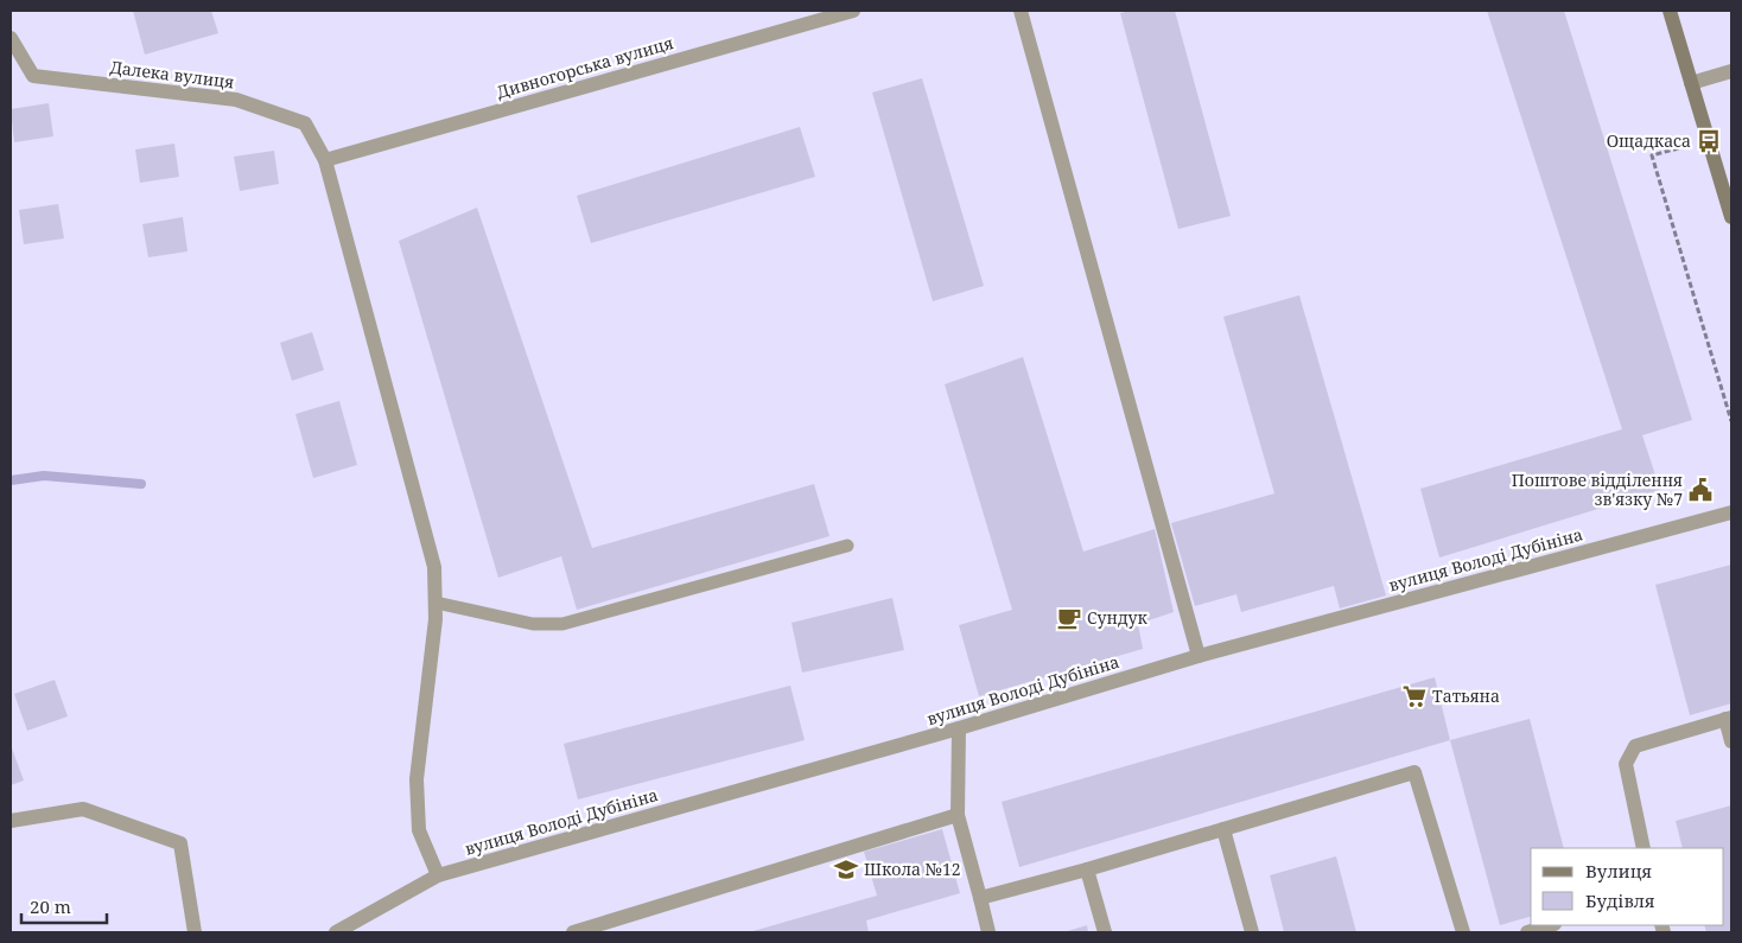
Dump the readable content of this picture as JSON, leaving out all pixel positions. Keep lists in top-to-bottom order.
{
  "streets": {
    "street": ["Дивногорська вулиця", "Далека вулиця", "вулиця Володі Дубініна"]
  },
  "crossings": [
    ["Дивногорська вулиця", "Далека вулиця"]
  ],
  "places": {
    "bus stop": ["Ощадкаса"],
    "public building": ["Поштове відділення зв'язку №7"],
    "cafe": ["Сундук"],
    "supermarket": ["Татьяна"],
    "school or university": ["Школа №12"]
  },
  "legend": ["Вулиця", "Будівля"],
  "scale_bar": "20 m"
}
